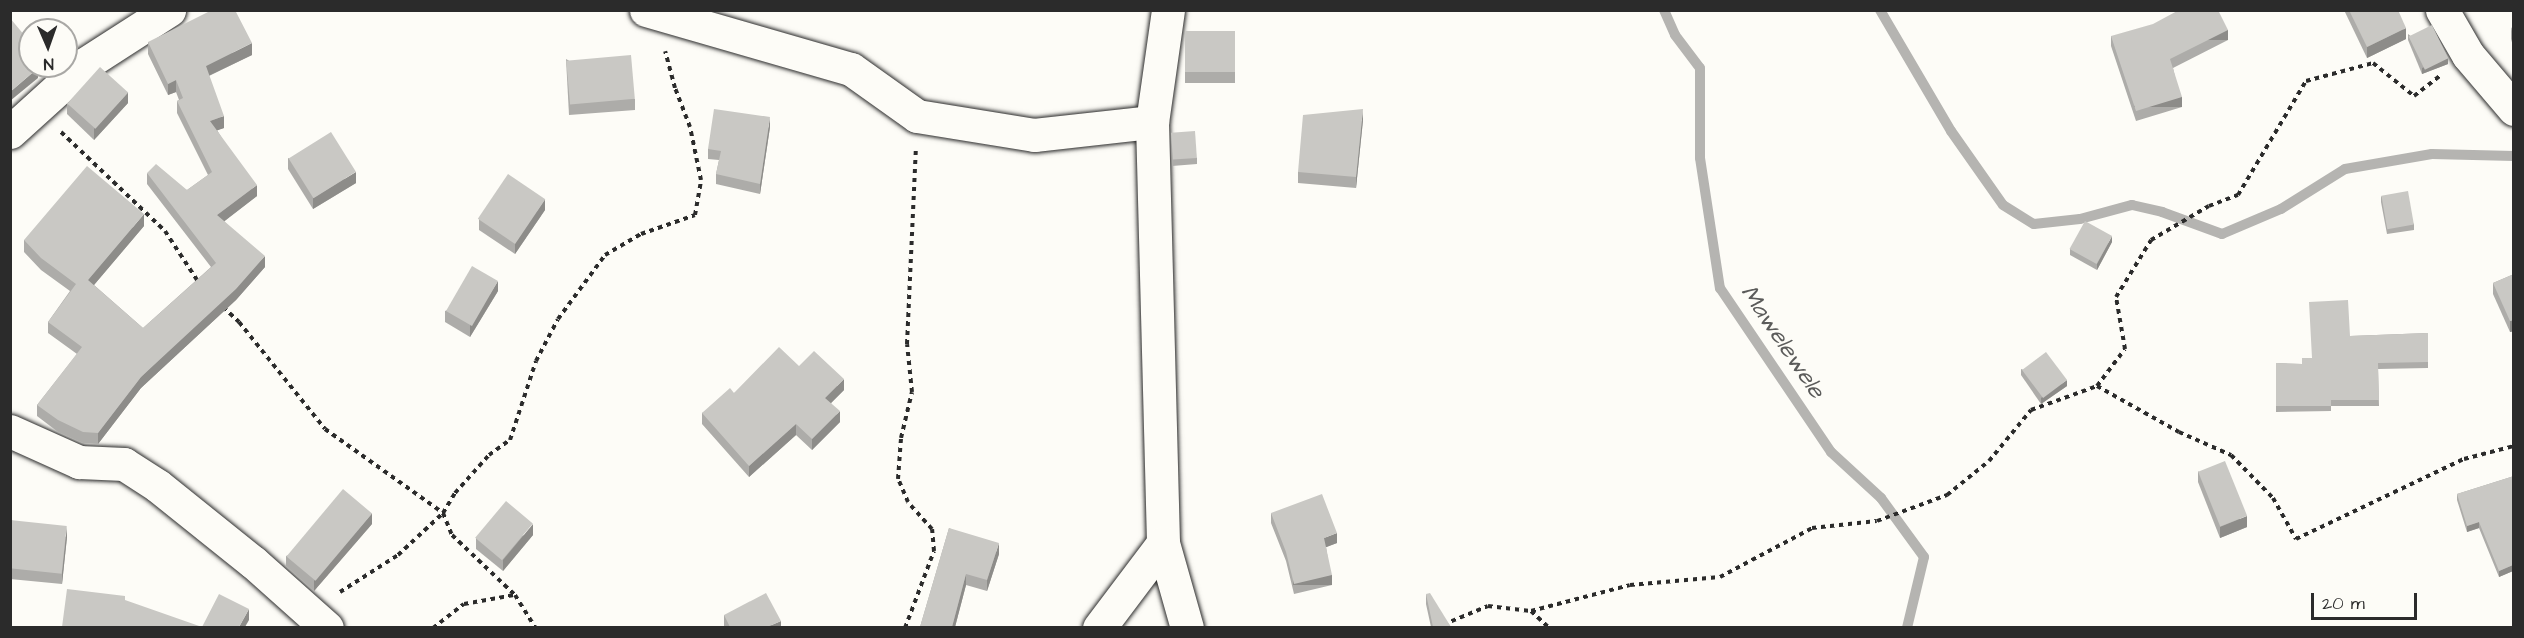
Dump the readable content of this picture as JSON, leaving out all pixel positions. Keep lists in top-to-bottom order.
{
  "water": ["Mawelewele"],
  "scale_bar": "20 m",
  "north": "bottom"
}
